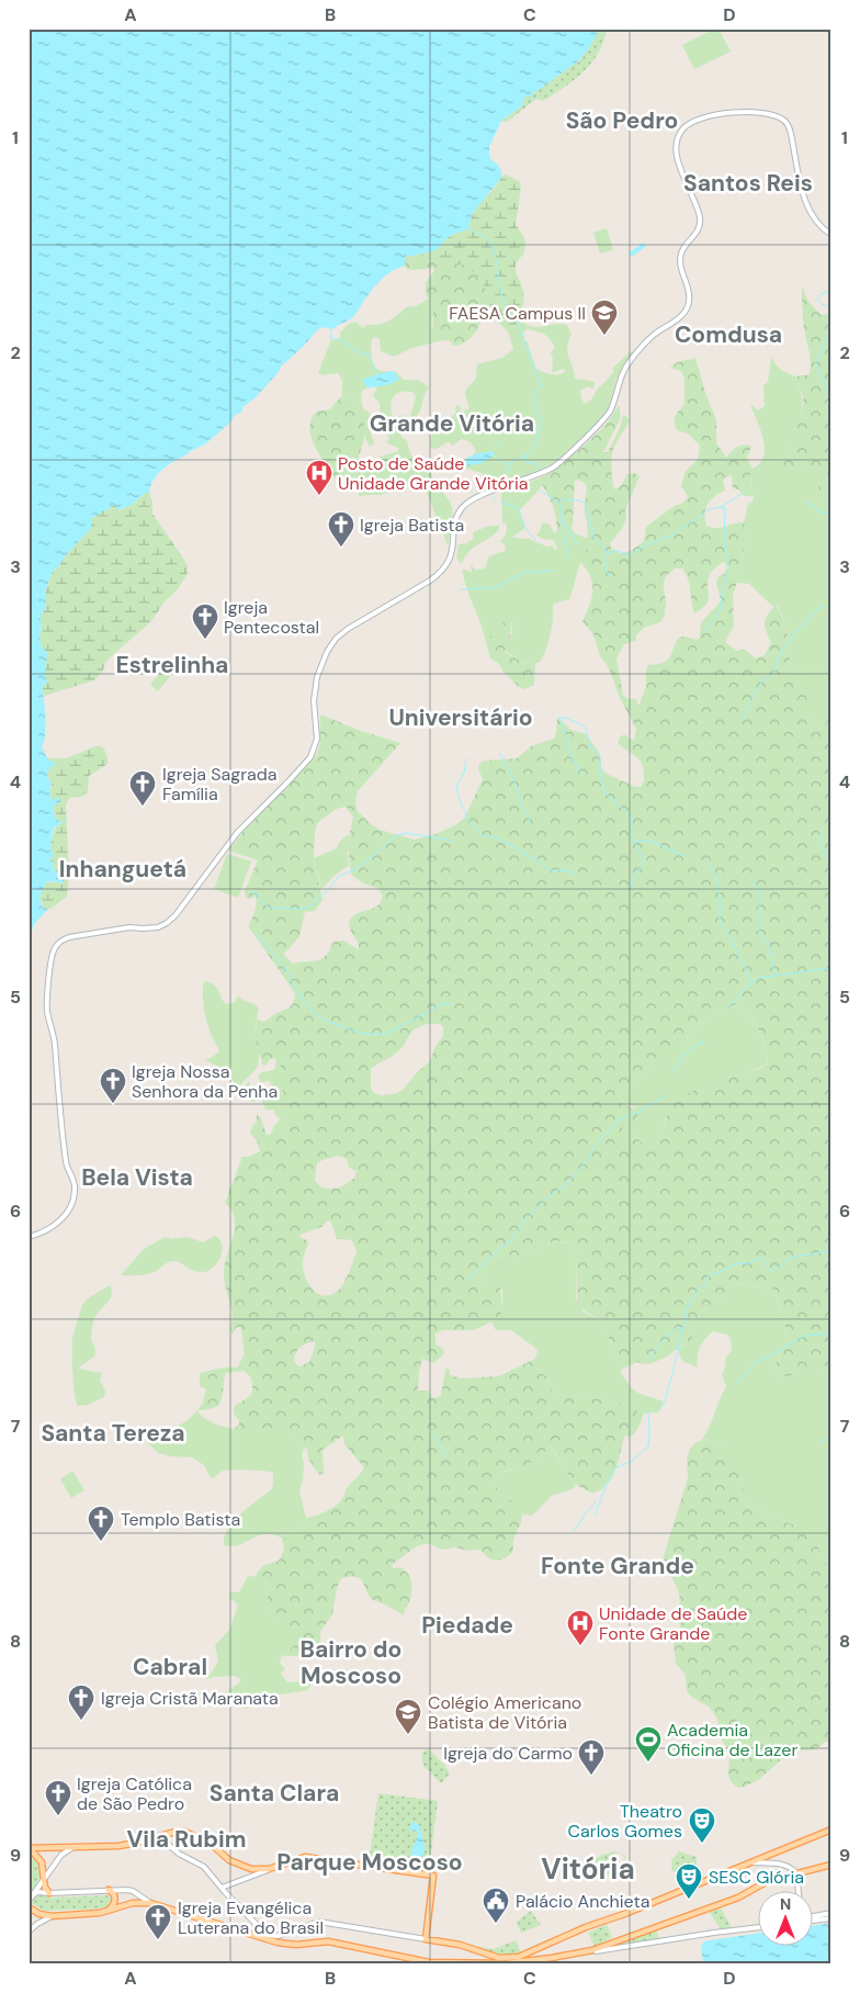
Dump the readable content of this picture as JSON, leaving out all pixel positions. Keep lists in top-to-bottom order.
{
  "districts": [
    "São Pedro",
    "Santos Reis",
    "Comdusa",
    "Grande Vitória",
    "Estrelinha",
    "Universitário",
    "Inhanguetá",
    "Bela Vista",
    "Santa Tereza",
    "Fonte Grande",
    "Piedade",
    "Bairro do Moscoso",
    "Cabral",
    "Santa Clara",
    "Vila Rubim",
    "Parque Moscoso",
    "Vitória"
  ],
  "places": {
    "school or university": ["FAESA Campus II", "Colégio Americano Batista de Vitória"],
    "hospital": ["Posto de Saúde Unidade Grande Vitória", "Unidade de Saúde Fonte Grande"],
    "church": [
      "Igreja Batista",
      "Igreja Pentecostal",
      "Igreja Sagrada Família",
      "Igreja Nossa Senhora da Penha",
      "Templo Batista",
      "Igreja Cristã Maranata",
      "Igreja do Carmo",
      "Igreja Católica de São Pedro",
      "Igreja Evangélica Luterana do Brasil"
    ],
    "sports": ["Academia Oficina de Lazer"],
    "theatre": ["Theatro Carlos Gomes", "SESC Glória"],
    "public building": ["Palácio Anchieta"]
  },
  "north": "top",
  "grid": {
    "columns": [
      "A",
      "B",
      "C",
      "D"
    ],
    "rows": [
      "1",
      "2",
      "3",
      "4",
      "5",
      "6",
      "7",
      "8",
      "9"
    ]
  }
}
